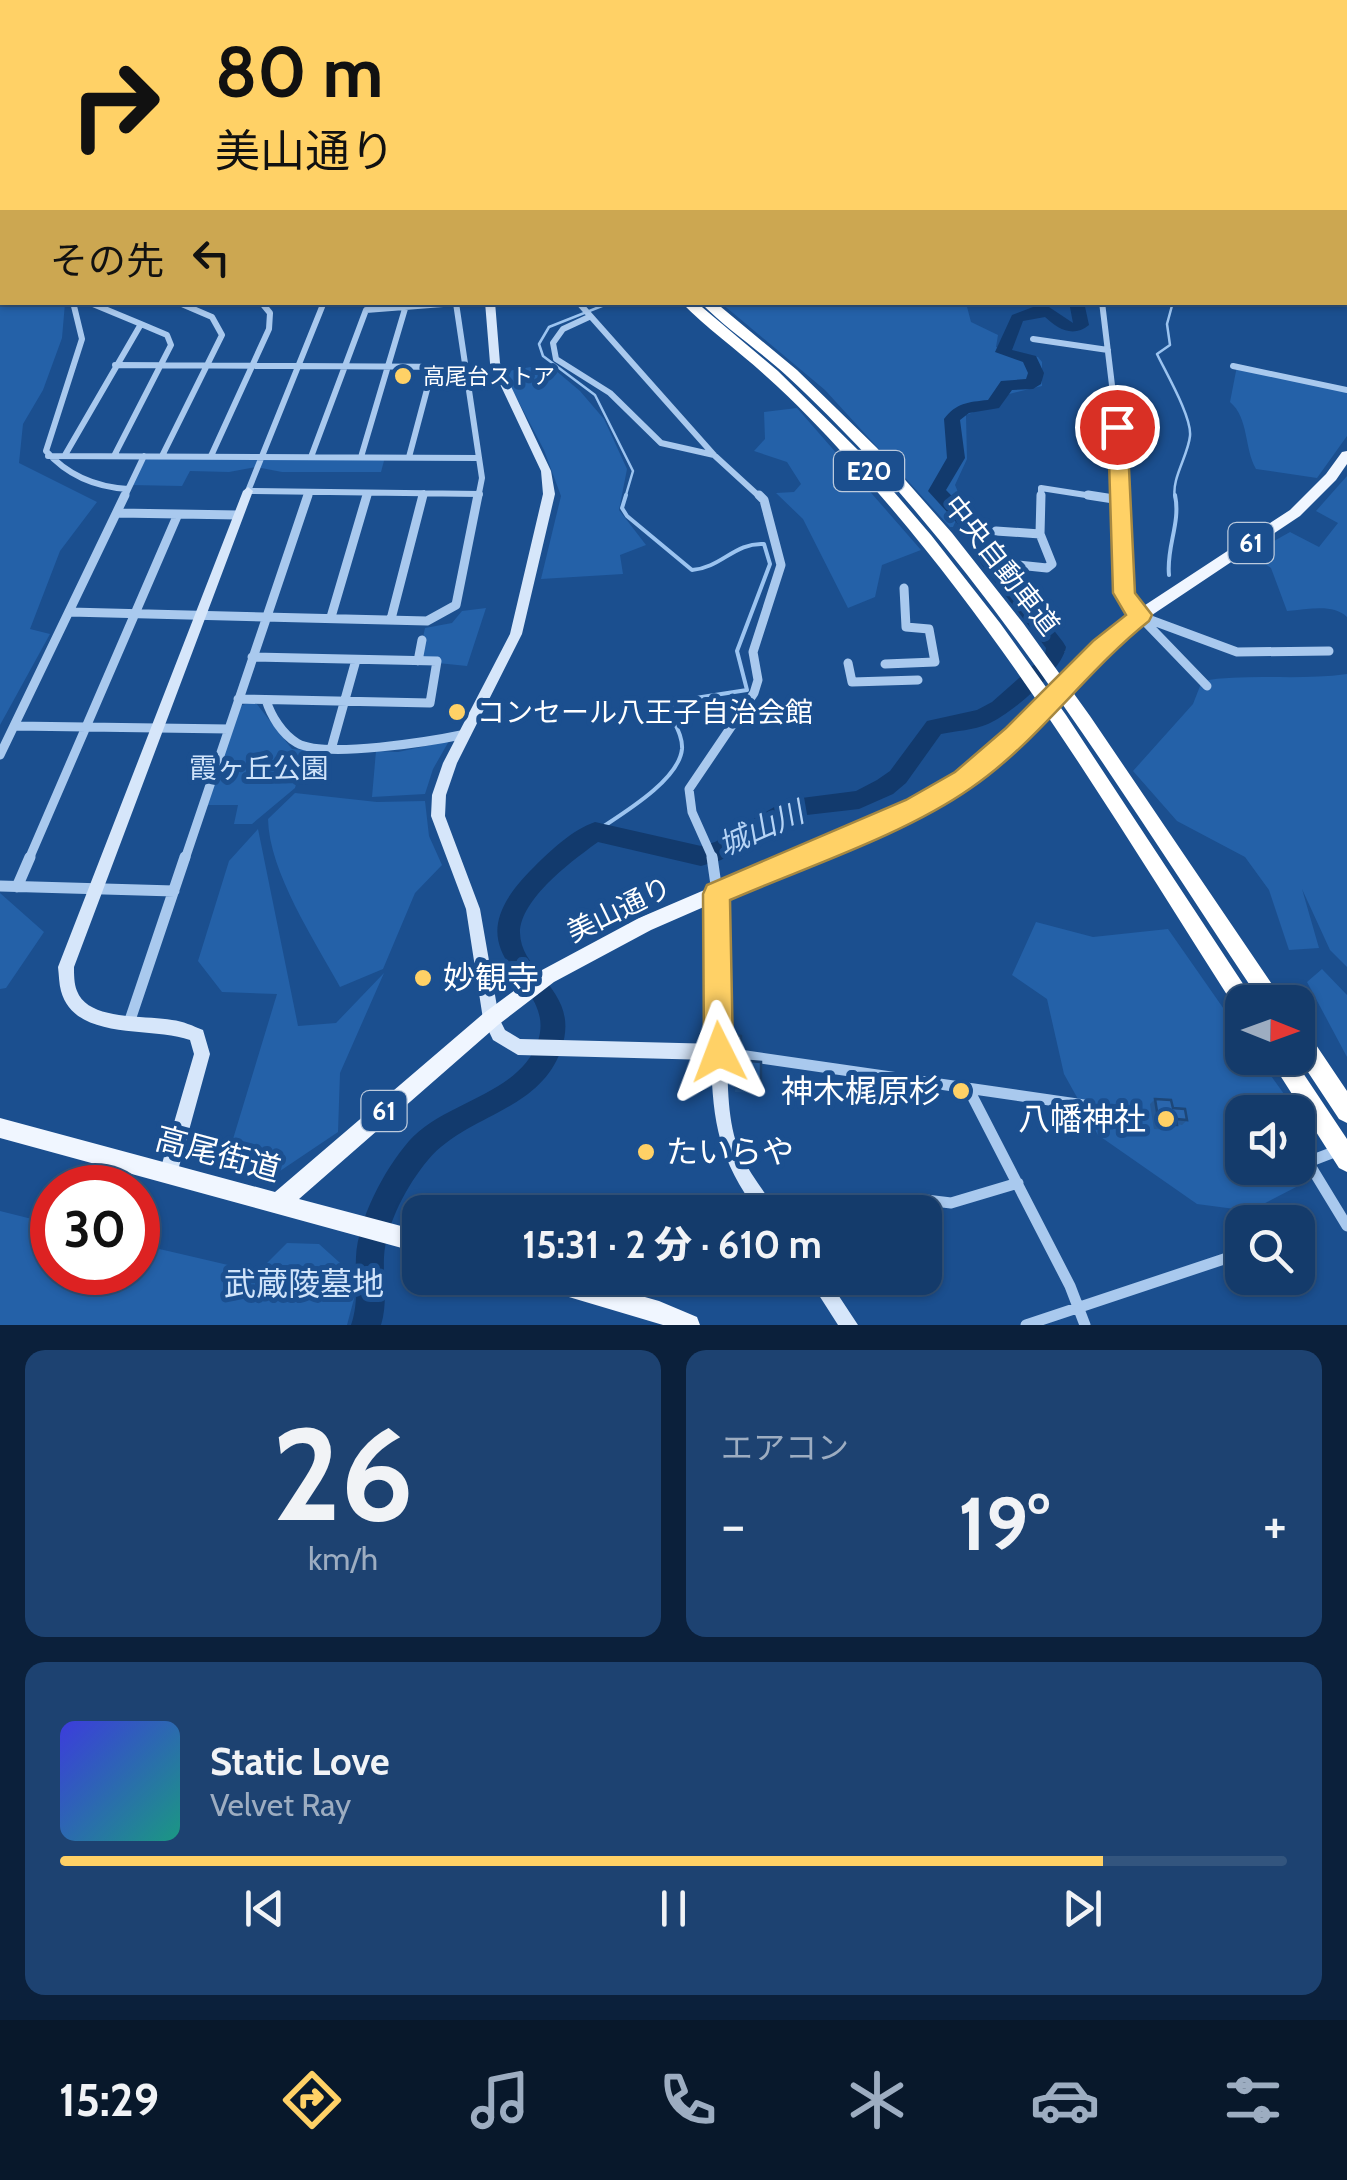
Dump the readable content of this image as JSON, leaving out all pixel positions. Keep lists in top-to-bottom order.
{
  "streets": {
    "highway": ["E20", "中央自動車道"],
    "main road": ["61", "美山通り", "高尾街道"]
  },
  "crossings": [
    ["61", "美山通り"],
    ["61", "高尾街道"]
  ],
  "water": ["城山川"],
  "parks": ["霞ヶ丘公園", "武蔵陵墓地"],
  "places": [
    "高尾台ストア",
    "コンセール八王子自治会館",
    "妙観寺",
    "神木梶原杉",
    "八幡神社",
    "たいらや"
  ],
  "north": "right",
  "page": {
    "turn": ["80 m", "美山通り"],
    "then": "その先",
    "limit": "30",
    "trip": "15:31 · 2 分 · 610 m",
    "tile": [
      ["26", "km/h"],
      "エアコン"
    ],
    "heat": ["−", "19°", "+"],
    "song": ["Static Love", "Velvet Ray"],
    "tabs": "15:29"
  }
}
